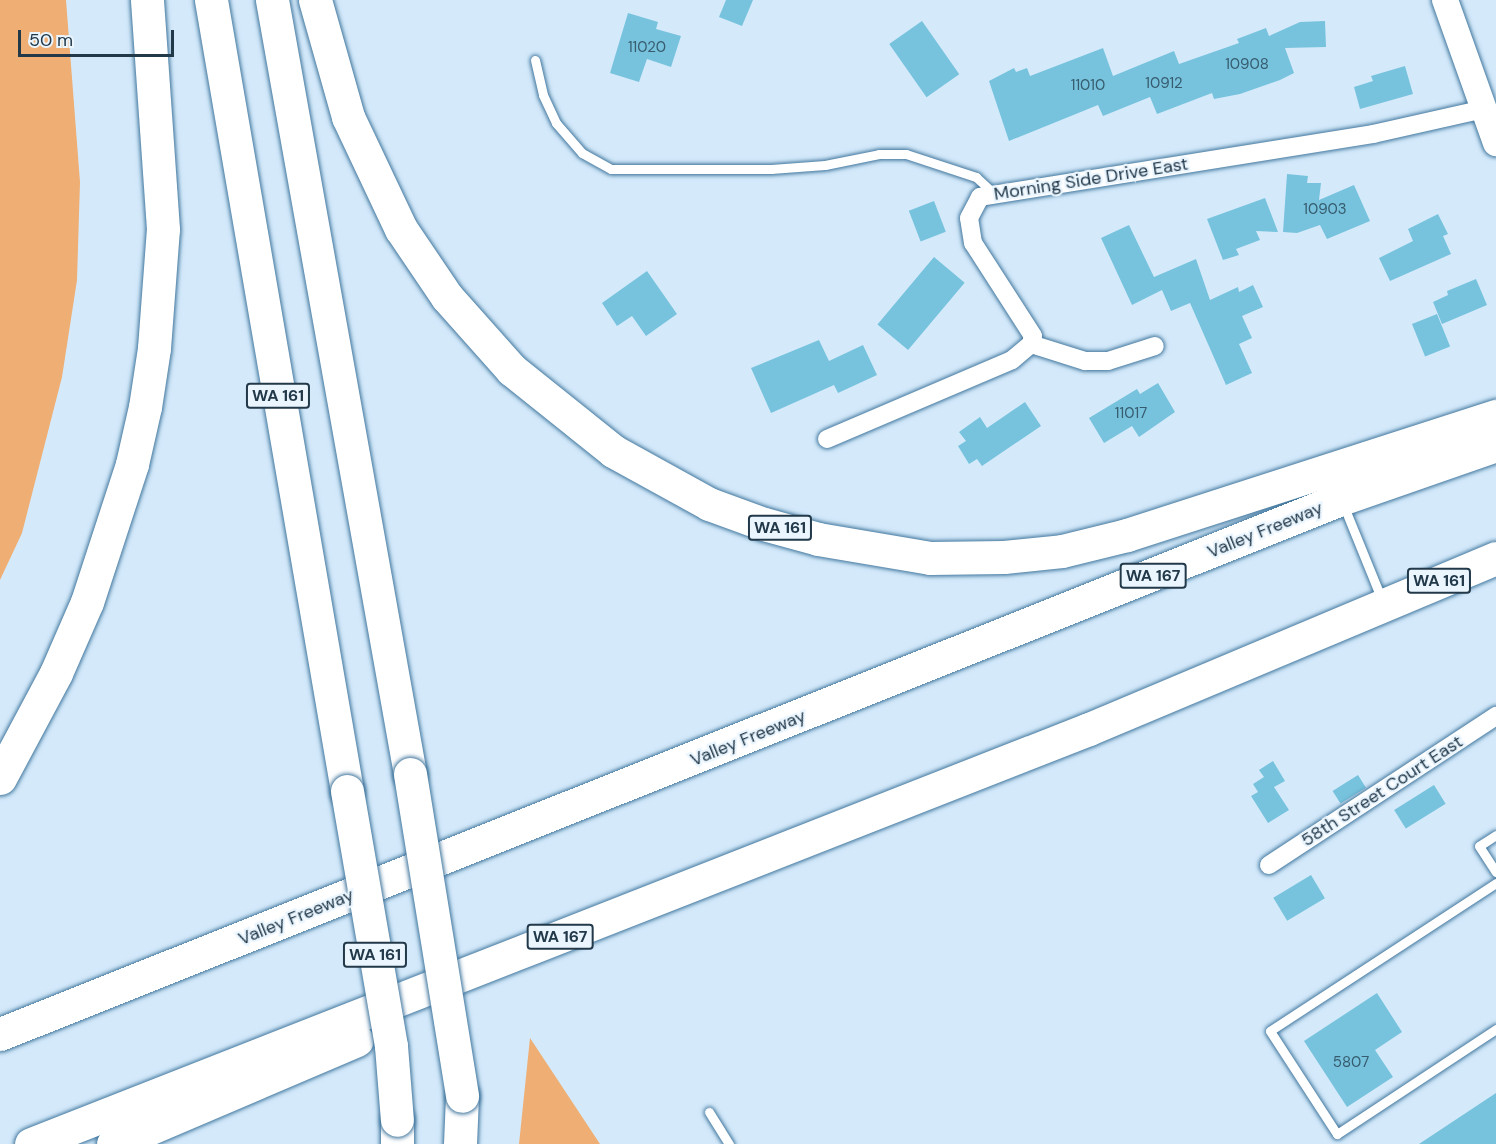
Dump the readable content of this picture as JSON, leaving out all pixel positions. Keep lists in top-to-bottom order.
{
  "streets": {
    "highway": ["WA 161", "Valley Freeway", "WA 167"],
    "street": ["Morning Side Drive East", "58th Street Court East"]
  },
  "crossings": [
    ["WA 161", "WA 167"]
  ],
  "house_numbers": [
    "11020",
    "10908",
    "10912",
    "11010",
    "10903",
    "11017",
    "5807"
  ],
  "scale_bar": "50 m"
}
